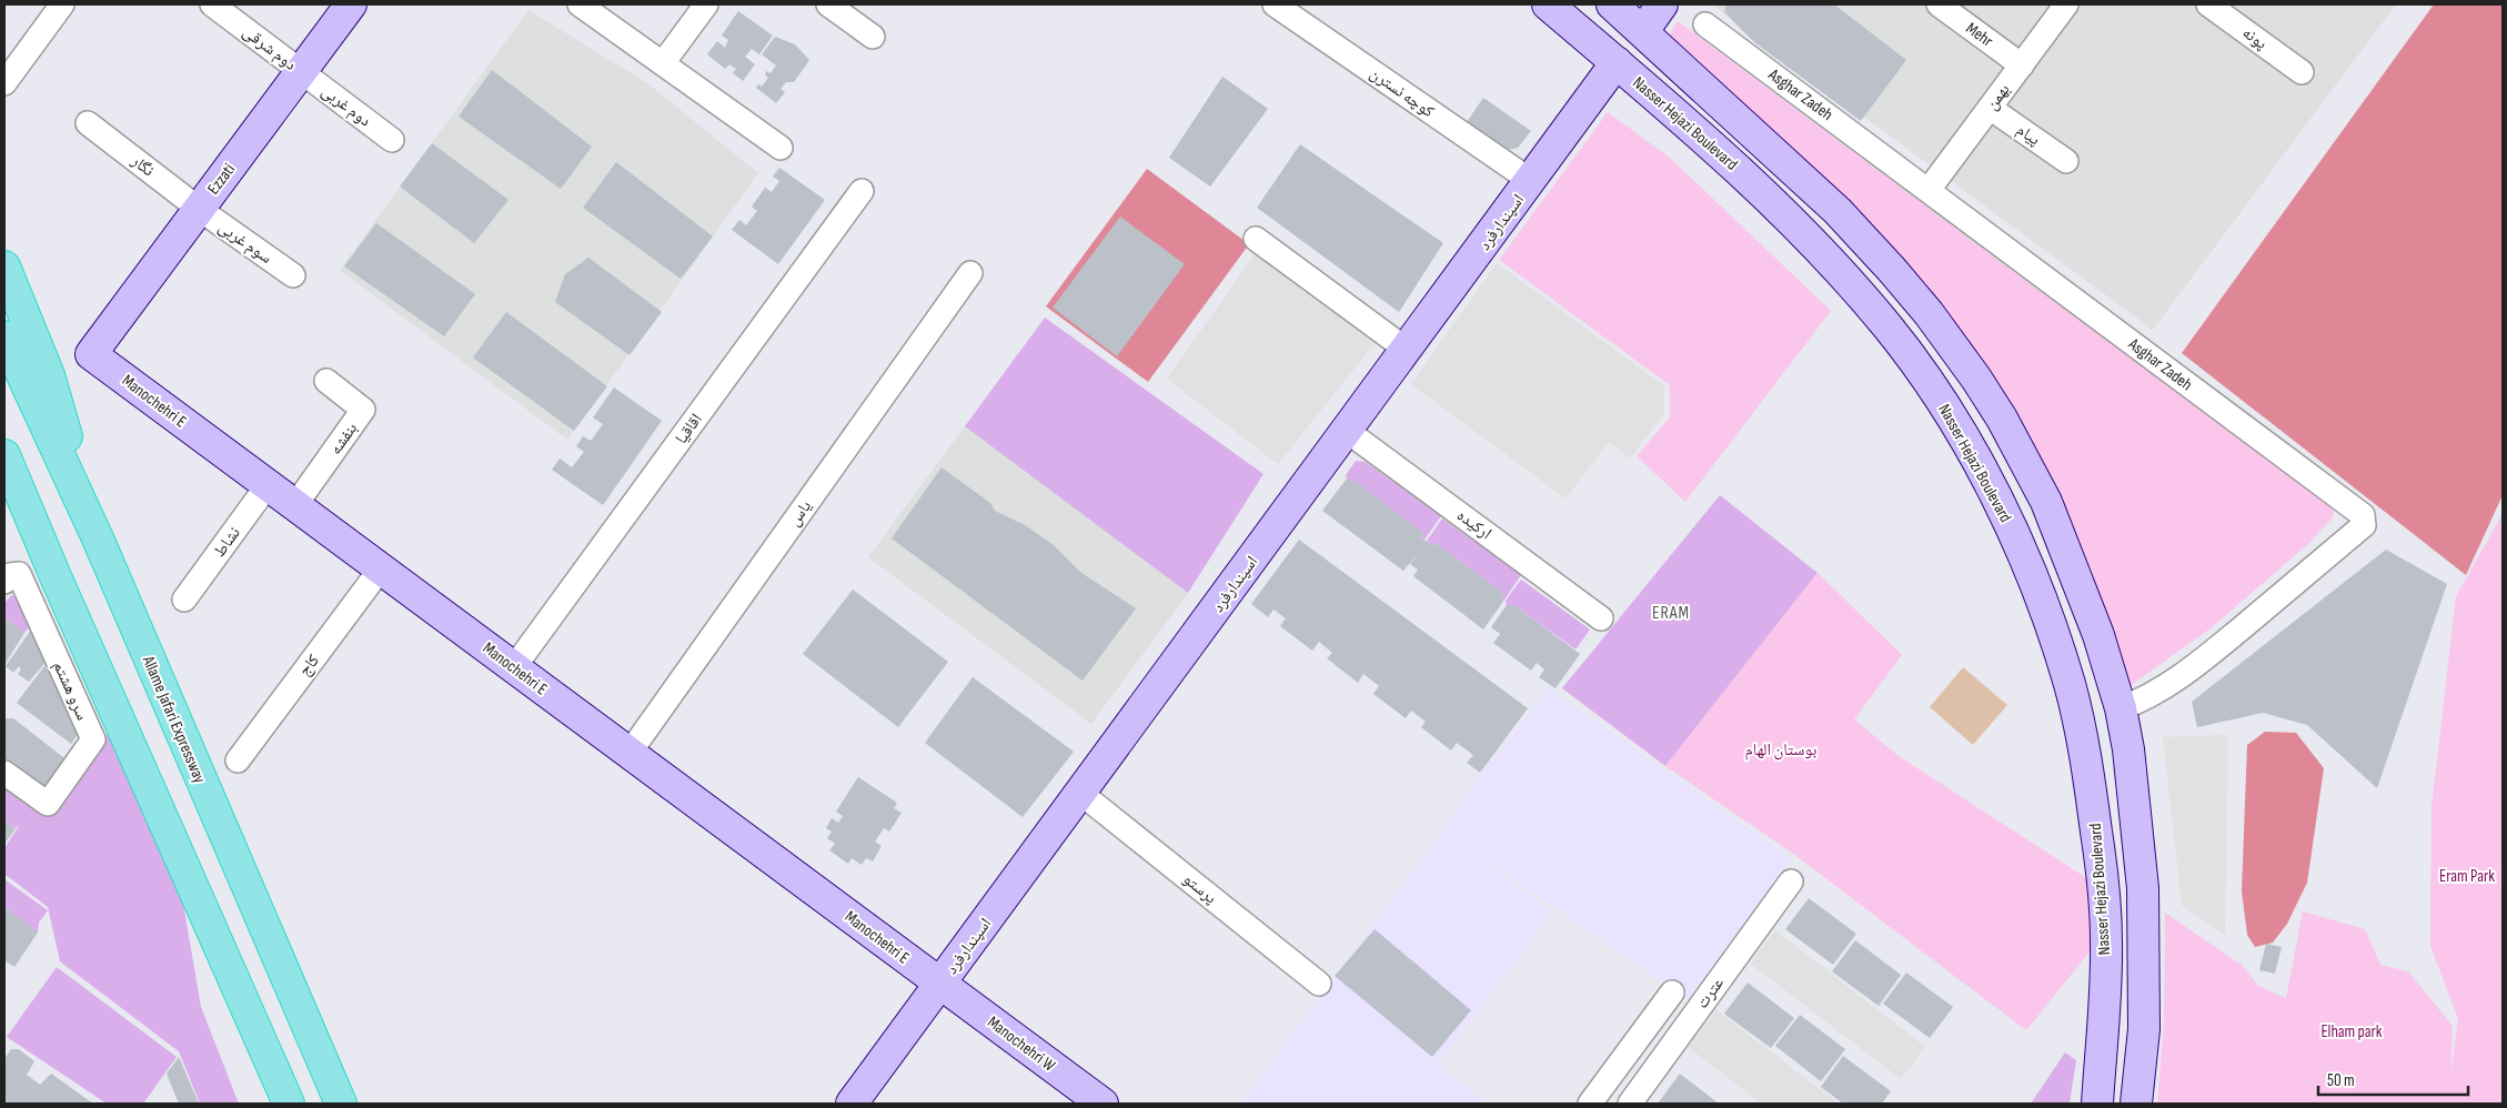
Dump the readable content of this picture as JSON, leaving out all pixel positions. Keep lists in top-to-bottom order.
{
  "streets": {
    "highway": ["Allame Jafari Expressway"],
    "street": [
      "Mehr",
      "پونه",
      "دوم شرقی",
      "کوچه نسترن",
      "Asghar Zadeh",
      "بهمن",
      "دوم غربی",
      "Nasser Hejazi Boulevard",
      "پیام",
      "نگار",
      "Ezzati",
      "اسپندارفرد",
      "سوم غربی",
      "Manochehri E",
      "اقاقیا",
      "بنفشه",
      "یاس",
      "ارکیده",
      "نشاط",
      "کاج",
      "سرو هشتم",
      "پرستو",
      "عترت",
      "Manochehri W"
    ]
  },
  "crossings": [
    ["Mehr", "بهمن"],
    ["دوم شرقی", "دوم غربی"],
    ["دوم شرقی", "Ezzati"],
    ["کوچه نسترن", "اسپندارفرد"],
    ["Asghar Zadeh", "بهمن"],
    ["بهمن", "پیام"],
    ["دوم غربی", "Ezzati"],
    ["Nasser Hejazi Boulevard", "اسپندارفرد"],
    ["نگار", "Ezzati"],
    ["نگار", "سوم غربی"],
    ["Ezzati", "سوم غربی"],
    ["Ezzati", "Manochehri E"],
    ["اسپندارفرد", "Manochehri E"],
    ["اسپندارفرد", "ارکیده"],
    ["اسپندارفرد", "پرستو"],
    ["اسپندارفرد", "Manochehri W"],
    ["Manochehri E", "اقاقیا"],
    ["Manochehri E", "بنفشه"],
    ["Manochehri E", "یاس"],
    ["Manochehri E", "نشاط"],
    ["Manochehri E", "کاج"],
    ["Manochehri E", "Manochehri W"]
  ],
  "districts": ["ERAM"],
  "parks": ["بوستان الهام", "Eram Park", "Elham park"],
  "scale_bar": "50 m"
}
